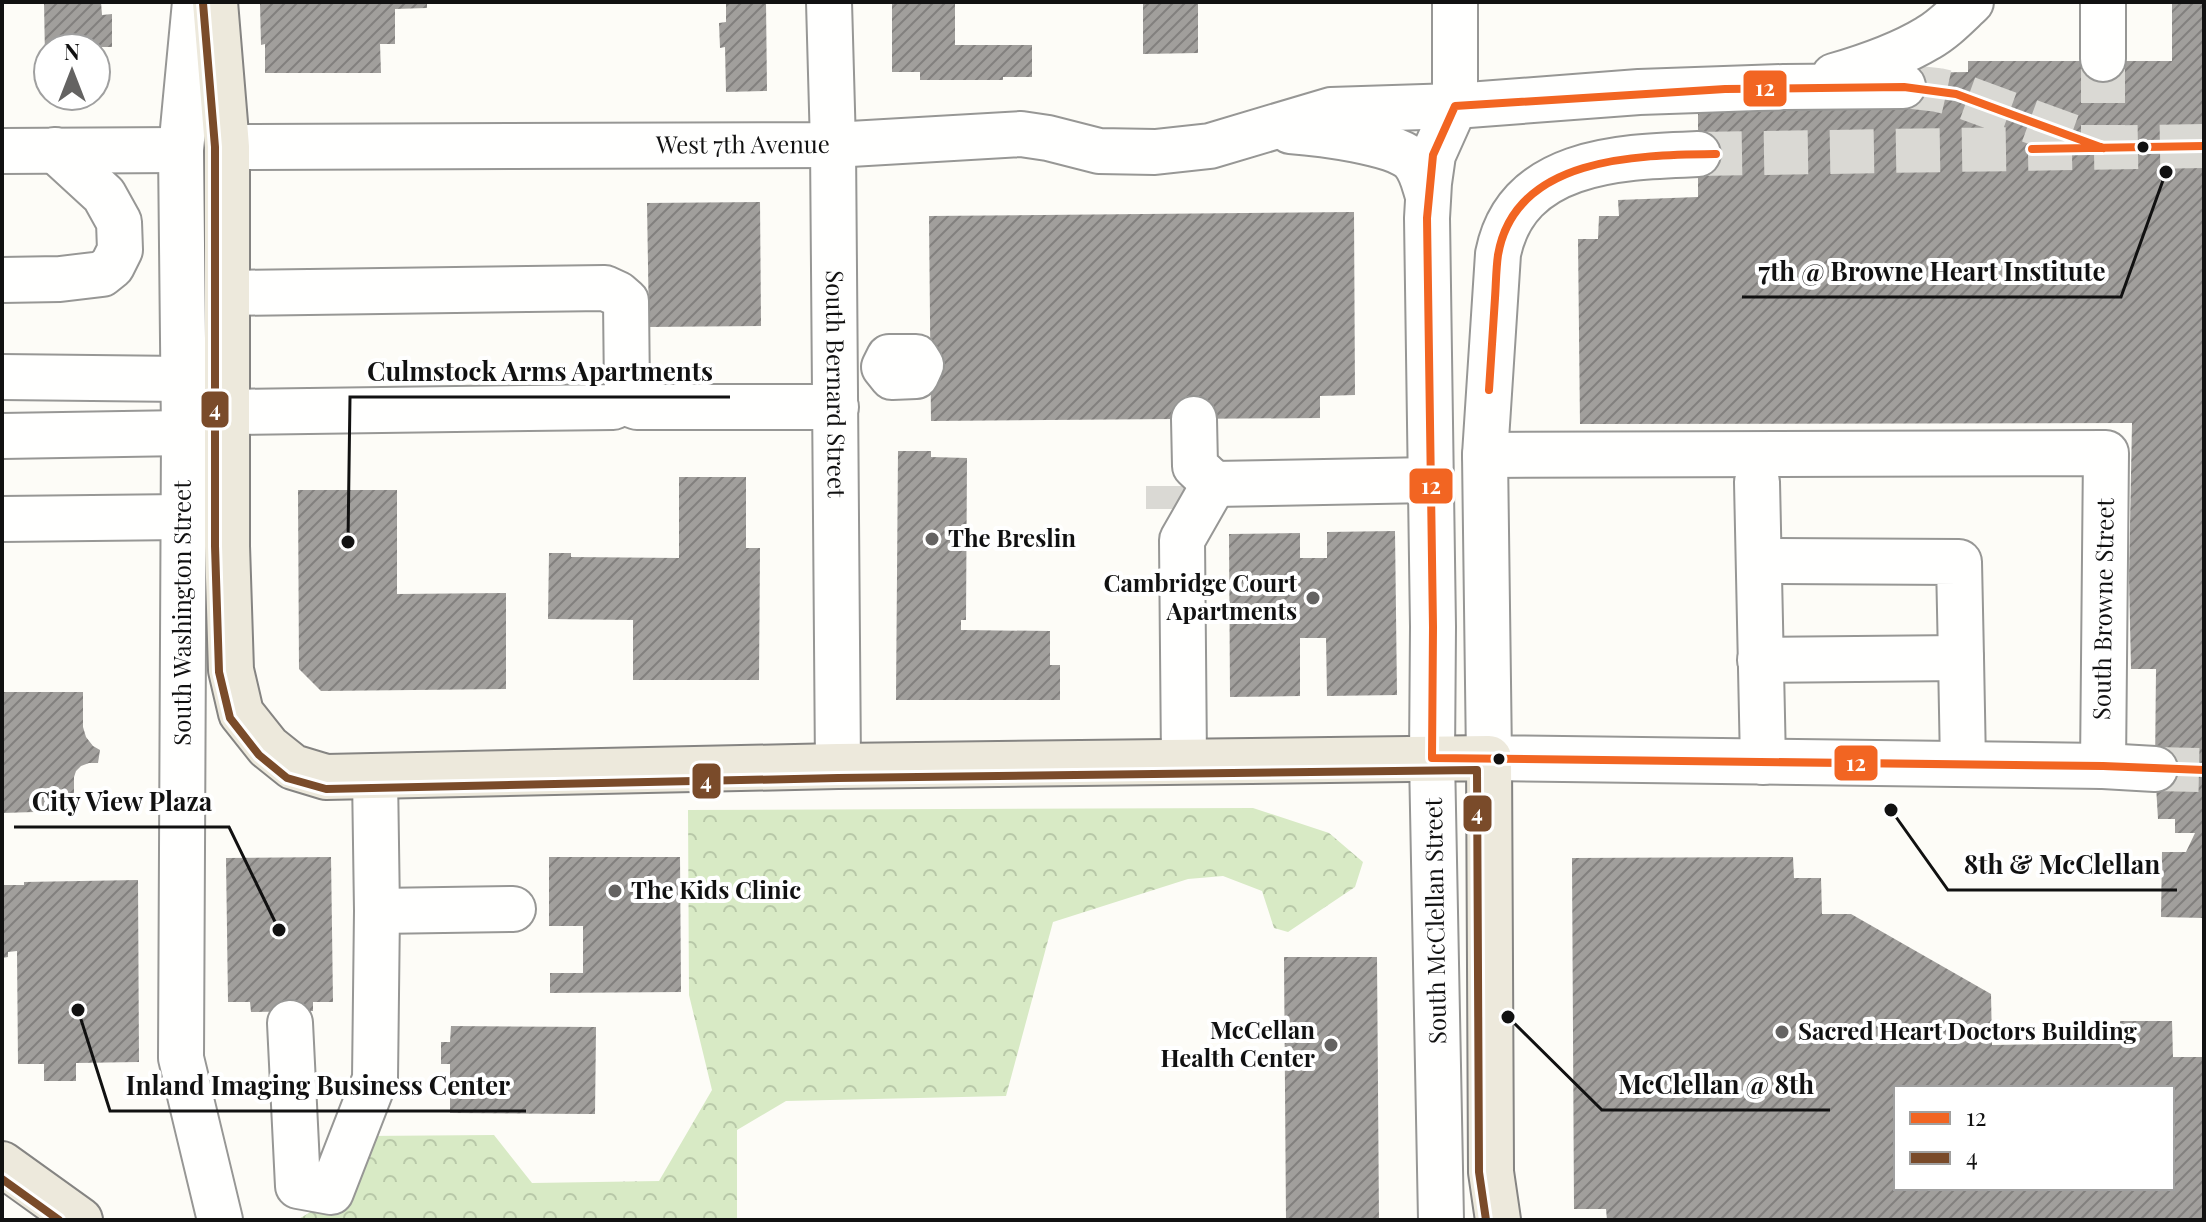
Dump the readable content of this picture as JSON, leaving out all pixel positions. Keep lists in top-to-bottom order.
{
  "streets": {
    "main road": ["South Washington Street"],
    "street": [
      "West 7th Avenue",
      "South Bernard Street",
      "South Browne Street",
      "South McClellan Street"
    ]
  },
  "crossings": [
    ["West 7th Avenue", "South Bernard Street"],
    ["West 7th Avenue", "South Washington Street"],
    ["West 7th Avenue", "South McClellan Street"],
    ["South Bernard Street", "South Washington Street"],
    ["South Washington Street", "South McClellan Street"]
  ],
  "places": [
    "7th @ Browne Heart Institute",
    "The Breslin",
    "Culmstock Arms Apartments",
    "Cambridge Court Apartments",
    "8th & McClellan",
    "The Kids Clinic",
    "City View Plaza",
    "Inland Imaging Business Center",
    "McClellan @ 8th",
    "Sacred Heart Doctors Building",
    "McCellan Health Center"
  ],
  "lines": ["transit line 4", "transit line 12"],
  "legend": ["12", "4"],
  "north": "top"
}
